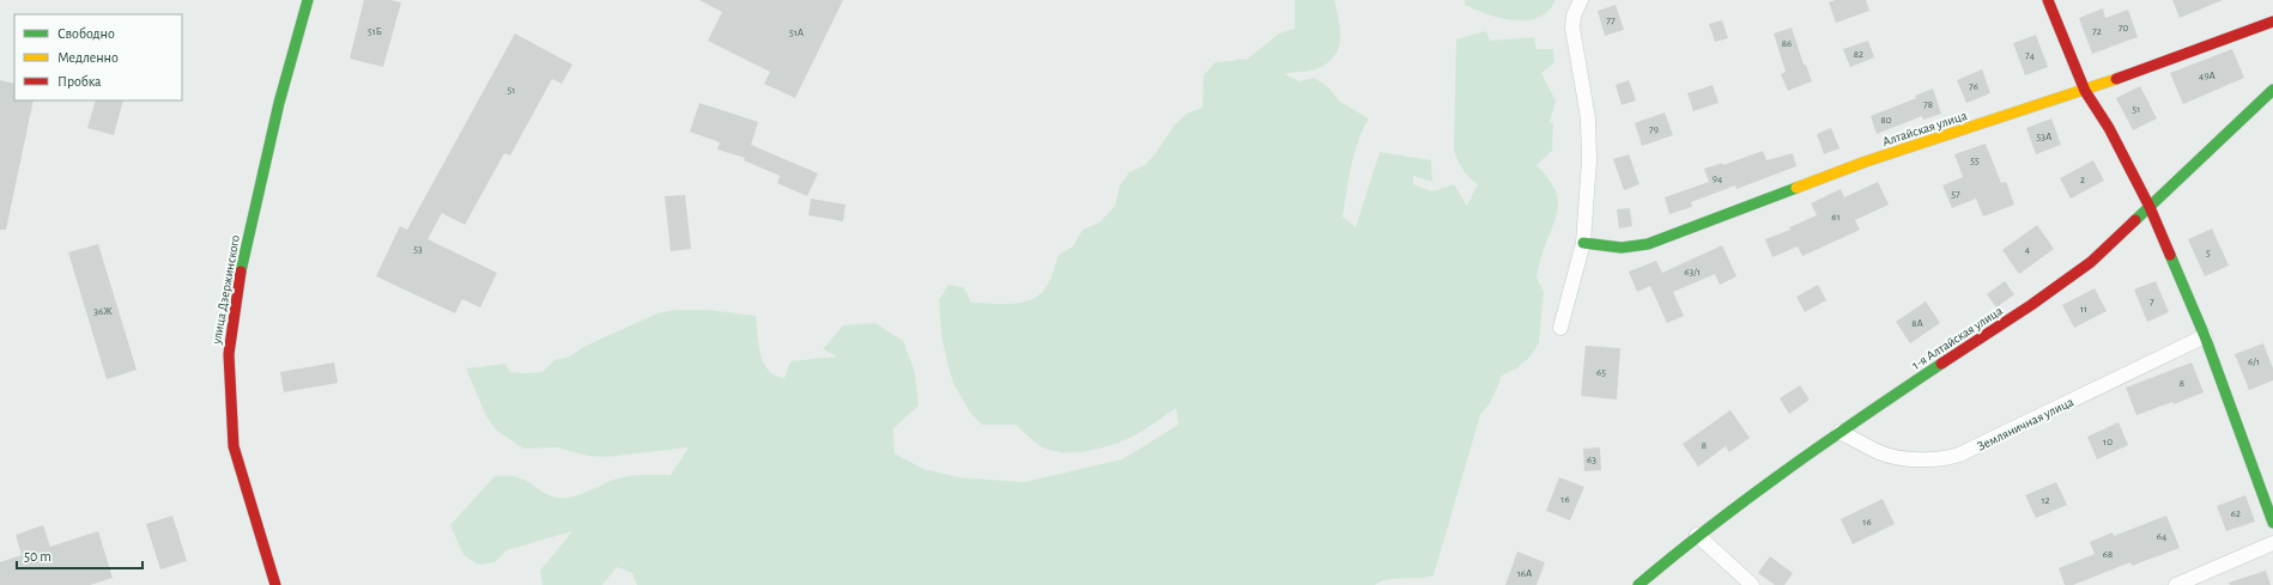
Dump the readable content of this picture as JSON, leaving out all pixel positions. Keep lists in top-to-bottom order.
{
  "streets": {
    "street": [
      "Алтайская улица",
      "улица Дзержинского",
      "1-я Алтайская улица",
      "Земляничная улица"
    ]
  },
  "crossings": [
    ["1-я Алтайская улица", "Земляничная улица"]
  ],
  "house_numbers": [
    "77",
    "70",
    "51Б",
    "72",
    "51А",
    "86",
    "82",
    "74",
    "49А",
    "76",
    "51",
    "78",
    "51",
    "80",
    "79",
    "53А",
    "55",
    "94",
    "2",
    "57",
    "61",
    "53",
    "4",
    "5",
    "63/1",
    "7",
    "11",
    "36Ж",
    "8А",
    "6/1",
    "65",
    "8",
    "10",
    "8",
    "63",
    "16",
    "12",
    "62",
    "16",
    "64",
    "68",
    "16А"
  ],
  "legend": ["Свободно", "Медленно", "Пробка"],
  "scale_bar": "50 m"
}
